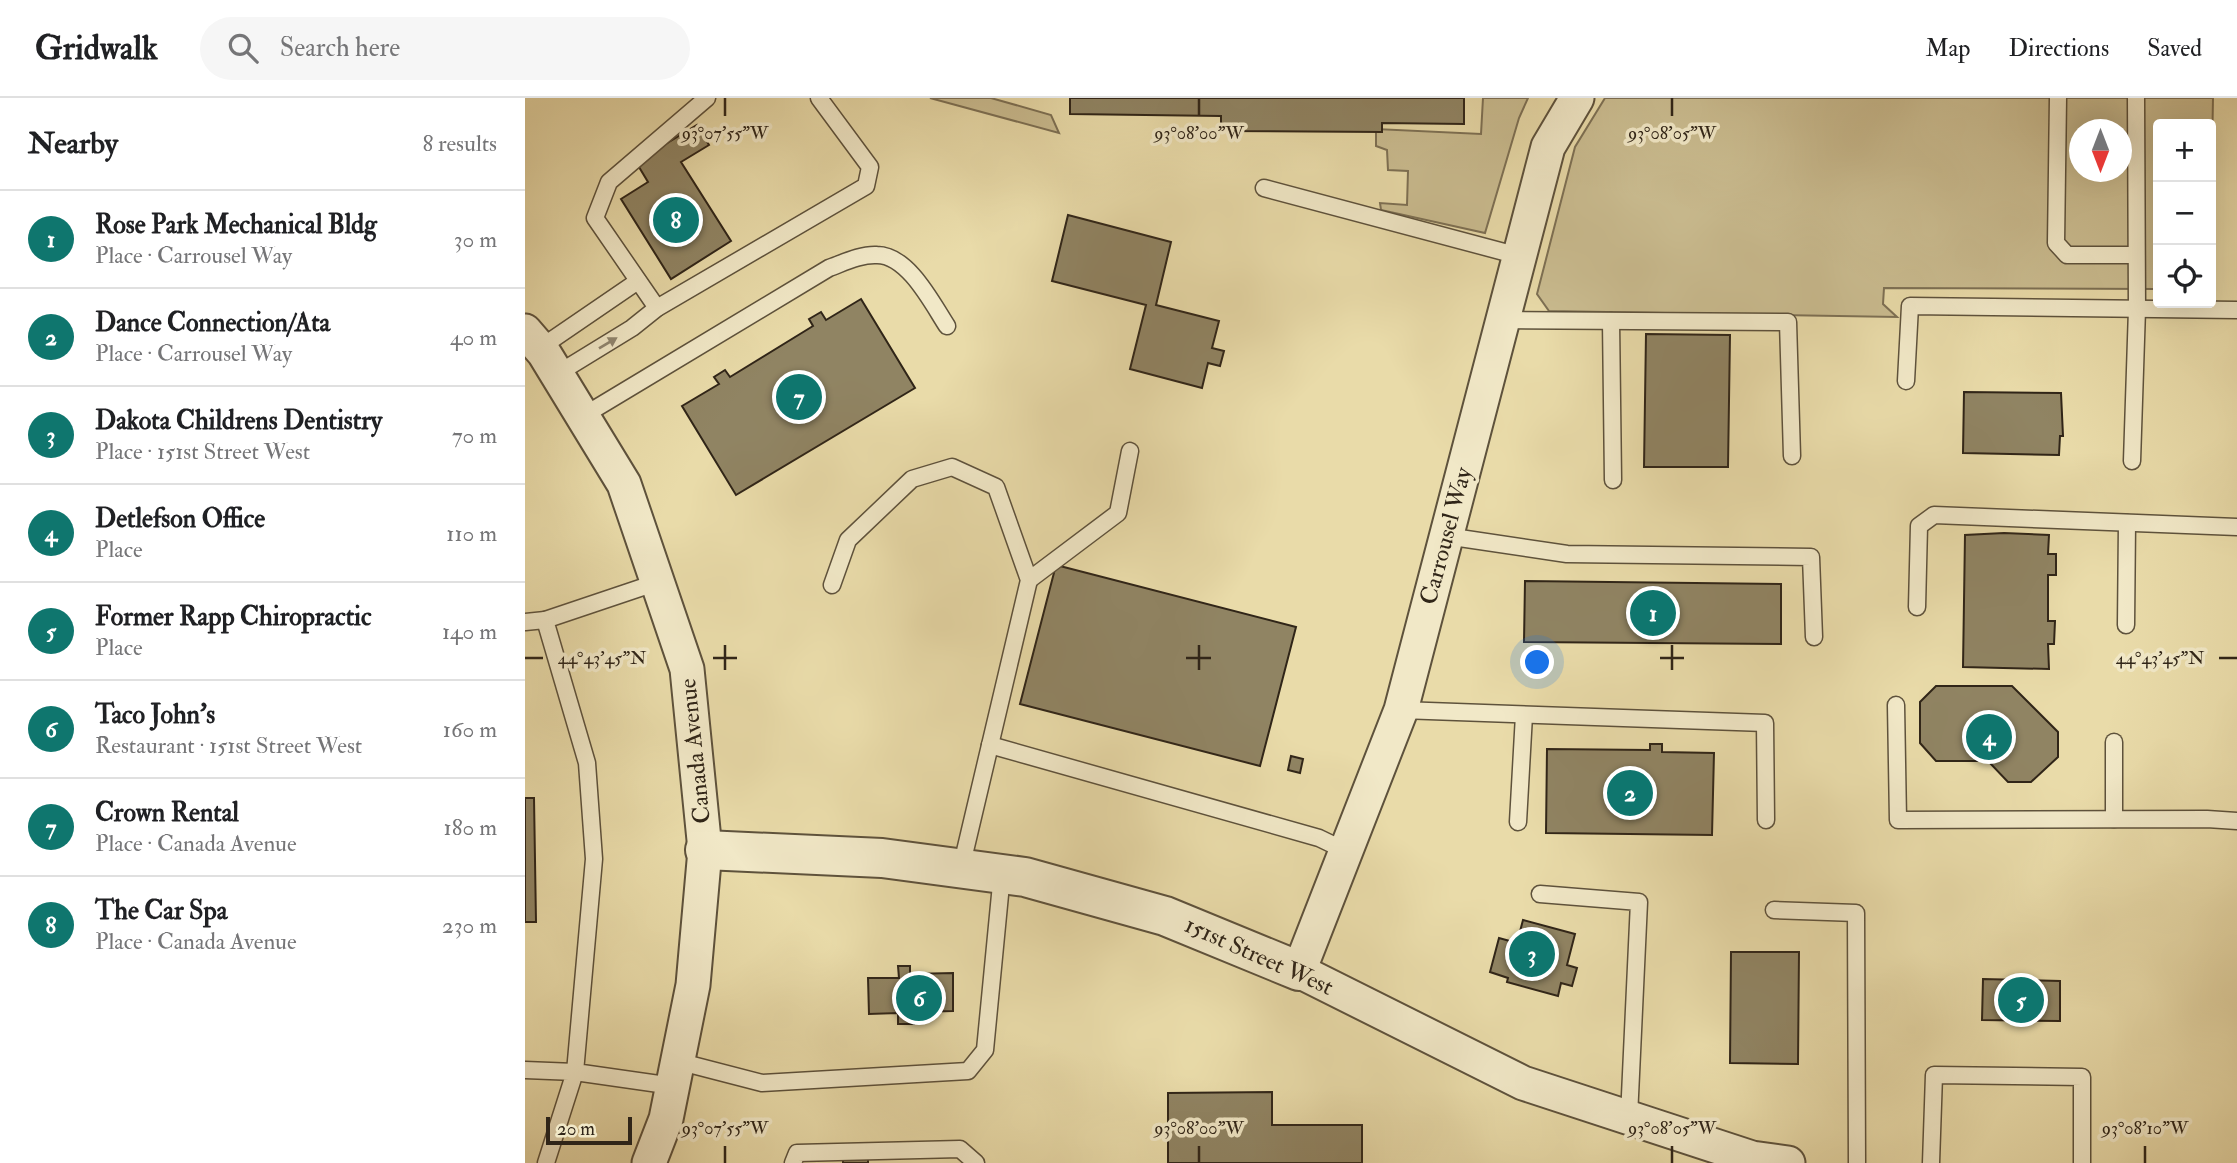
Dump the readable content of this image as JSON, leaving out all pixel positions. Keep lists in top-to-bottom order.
{
  "streets": {
    "street": ["Carrousel Way", "Canada Avenue", "151st Street West"]
  },
  "crossings": [
    ["Carrousel Way", "151st Street West"],
    ["Canada Avenue", "151st Street West"]
  ],
  "scale_bar": "20 m",
  "north": "bottom",
  "page": {
    "header": "Gridwalk",
    "search": "Search here",
    "nav": ["Map", "Directions", "Saved"],
    "heading": ["Nearby", "8 results"],
    "map_buttons": ["+", "−"],
    "list": [
      {
        "mark": "1",
        "name": "Rose Park Mechanical Bldg",
        "note": "Place · Carrousel Way",
        "value": "30 m"
      },
      {
        "mark": "2",
        "name": "Dance Connection/Ata",
        "note": "Place · Carrousel Way",
        "value": "40 m"
      },
      {
        "mark": "3",
        "name": "Dakota Childrens Dentistry",
        "note": "Place · 151st Street West",
        "value": "70 m"
      },
      {
        "mark": "4",
        "name": "Detlefson Office",
        "note": "Place",
        "value": "110 m"
      },
      {
        "mark": "5",
        "name": "Former Rapp Chiropractic",
        "note": "Place",
        "value": "140 m"
      },
      {
        "mark": "6",
        "name": "Taco John's",
        "note": "Restaurant · 151st Street West",
        "value": "160 m"
      },
      {
        "mark": "7",
        "name": "Crown Rental",
        "note": "Place · Canada Avenue",
        "value": "180 m"
      },
      {
        "mark": "8",
        "name": "The Car Spa",
        "note": "Place · Canada Avenue",
        "value": "230 m"
      }
    ],
    "pins": [
      "8",
      "7",
      "1",
      "4",
      "2",
      "3",
      "6",
      "5"
    ],
    "scale": "20 m"
  },
  "coordinates": [
    "93°07'55\"W",
    "93°08'00\"W",
    "93°08'05\"W",
    "44°43'45\"N",
    "93°08'10\"W"
  ]
}
